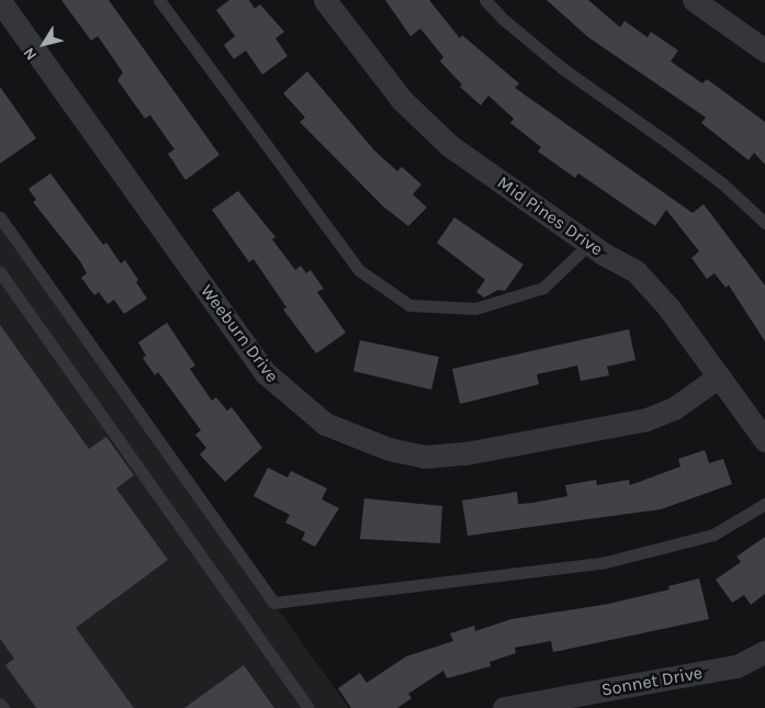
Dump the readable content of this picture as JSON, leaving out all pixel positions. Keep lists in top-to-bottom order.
{
  "streets": {
    "street": ["Mid Pines Drive", "Weeburn Drive", "Sonnet Drive"]
  },
  "crossings": [
    ["Mid Pines Drive", "Weeburn Drive"]
  ],
  "north": "bottom left"
}
